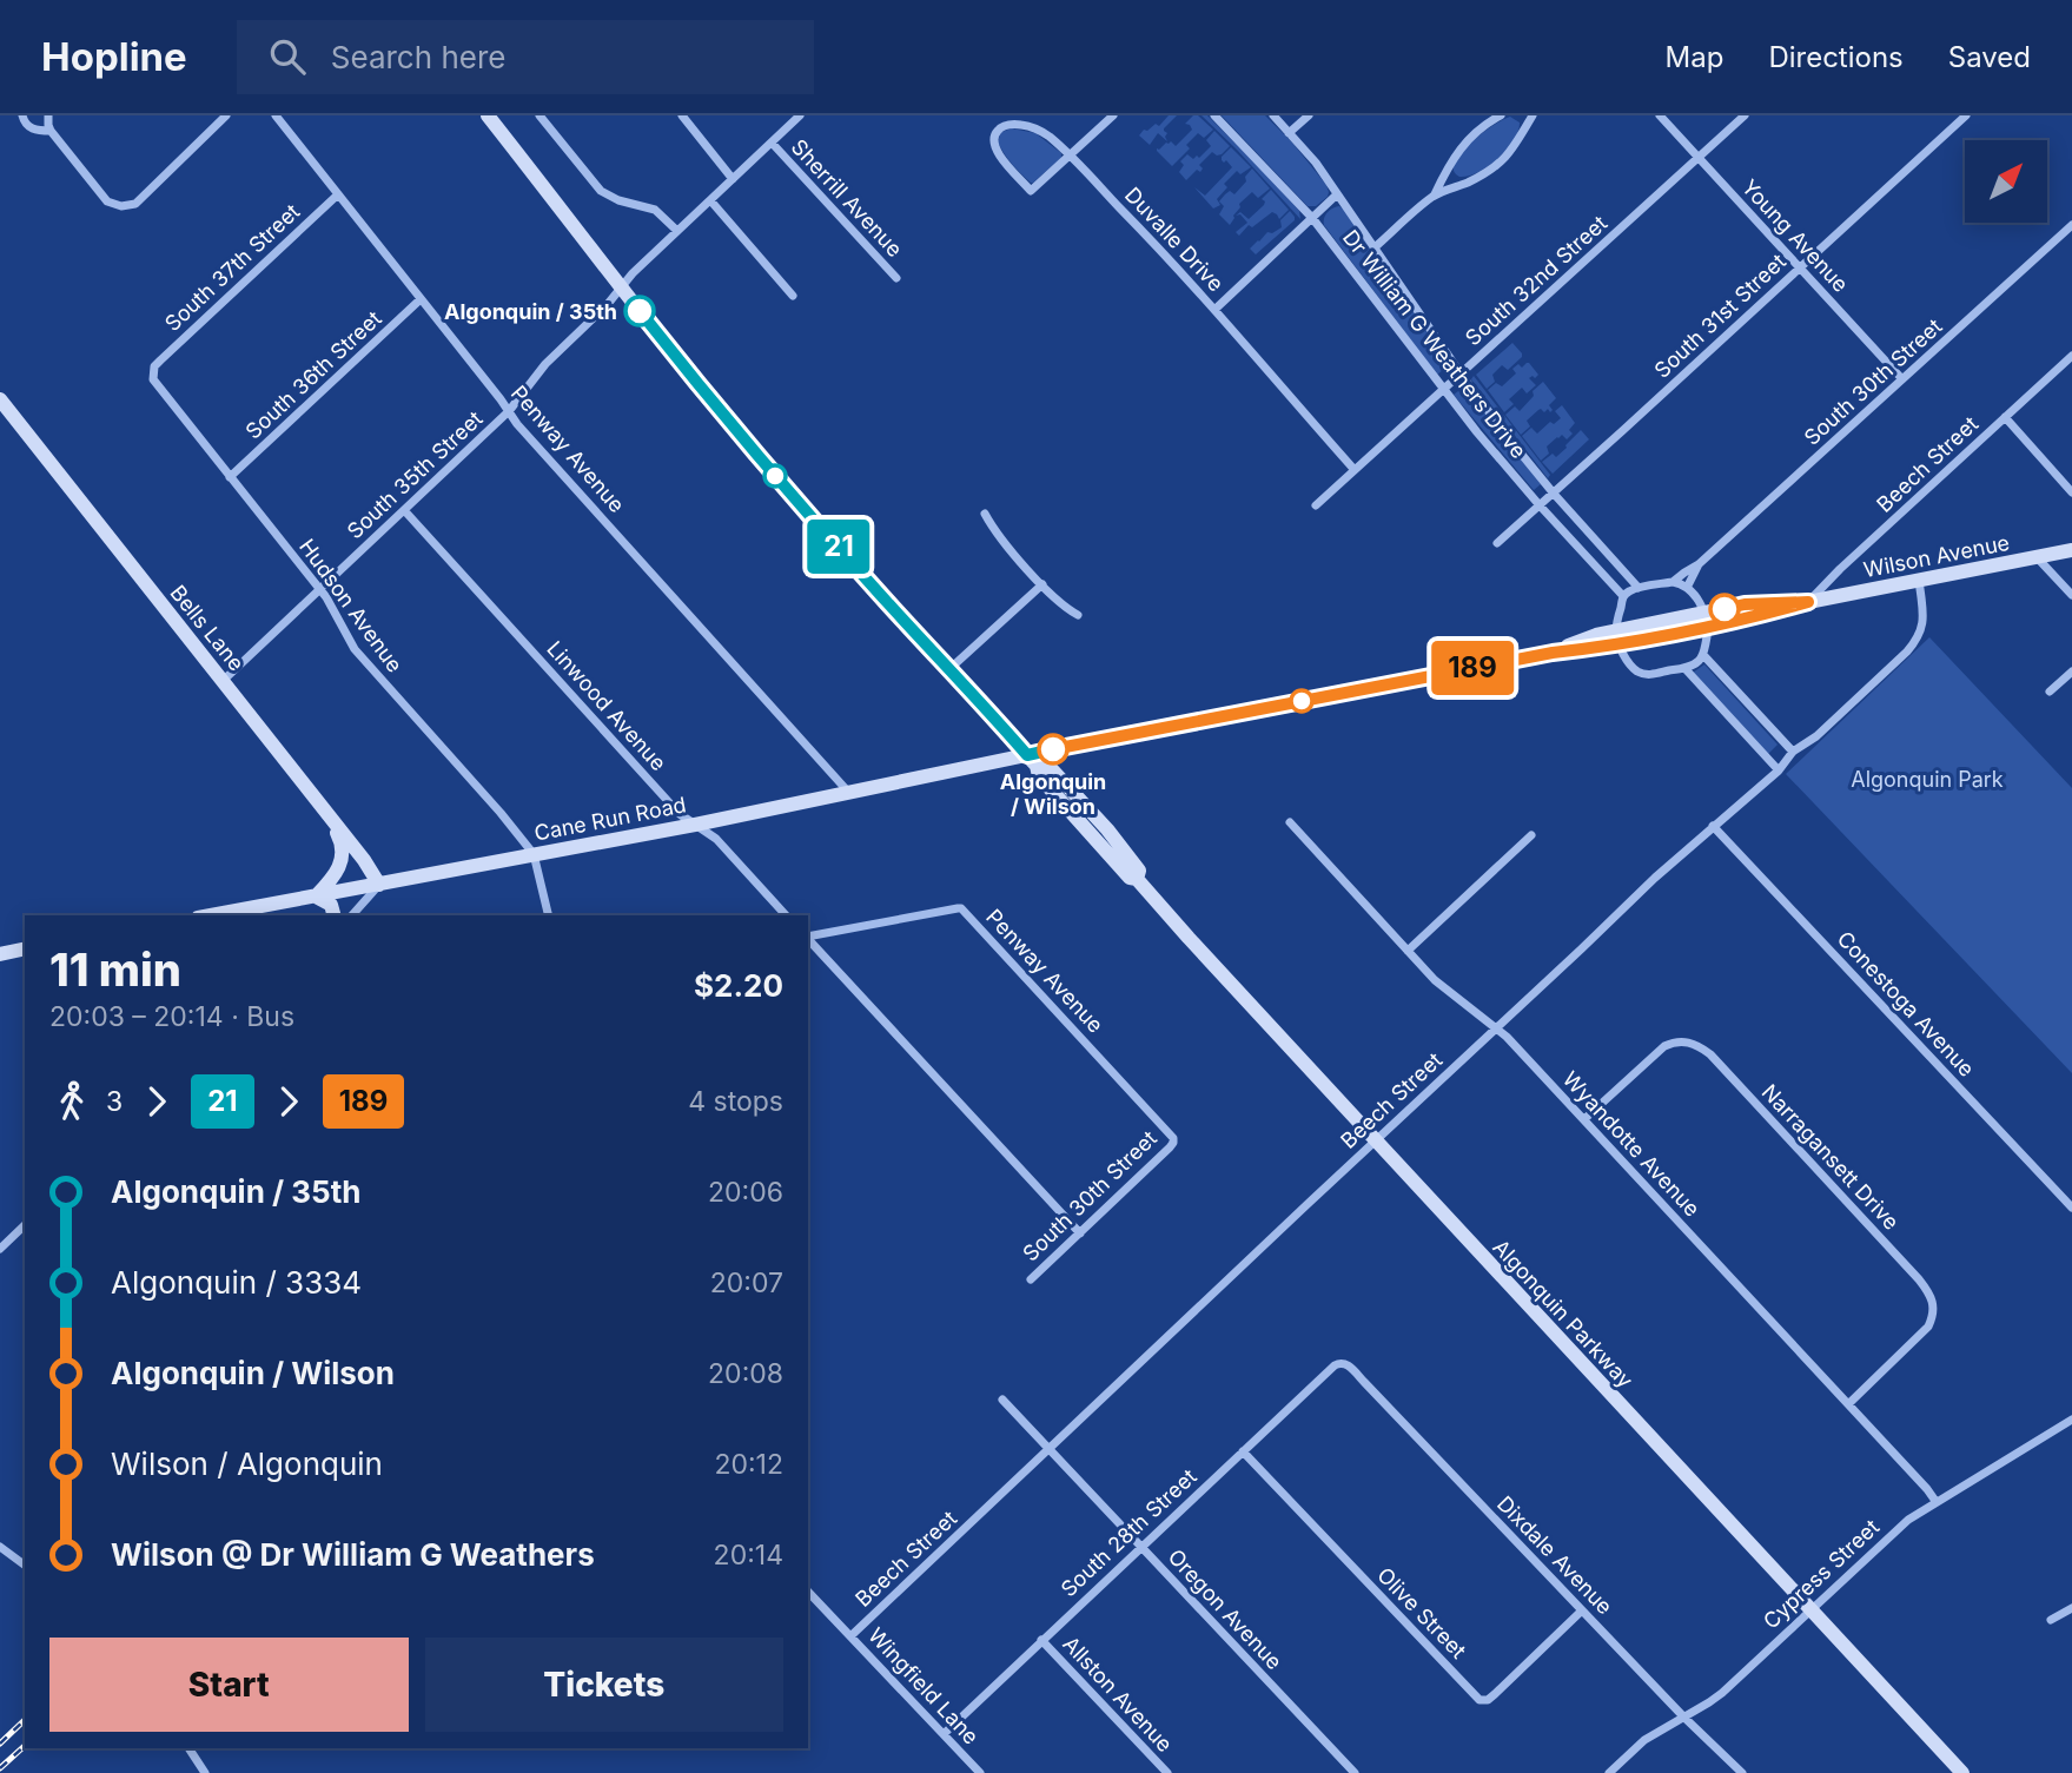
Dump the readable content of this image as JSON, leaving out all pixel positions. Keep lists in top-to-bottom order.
{
  "streets": {
    "main road": [
      "Wilson Avenue",
      "Bells Lane",
      "Cane Run Road",
      "Algonquin Parkway"
    ],
    "street": [
      "Sherrill Avenue",
      "Young Avenue",
      "Duvalle Drive",
      "South 37th Street",
      "South 32nd Street",
      "South 31st Street",
      "Dr William G Weathers Drive",
      "South 36th Street",
      "South 30th Street",
      "Penway Avenue",
      "Beech Street",
      "South 35th Street",
      "Hudson Avenue",
      "Linwood Avenue",
      "Conestoga Avenue",
      "Wyandotte Avenue",
      "Narragansett Drive",
      "South 28th Street",
      "Dixdale Avenue",
      "Cypress Street",
      "Oregon Avenue",
      "Olive Street",
      "Wingfield Lane",
      "Allston Avenue"
    ]
  },
  "crossings": [
    ["Sherrill Avenue", "South 35th Street"],
    ["Young Avenue", "South 32nd Street"],
    ["Young Avenue", "South 31st Street"],
    ["Young Avenue", "South 30th Street"],
    ["Duvalle Drive", "South 32nd Street"],
    ["South 37th Street", "Penway Avenue"],
    ["South 37th Street", "Hudson Avenue"],
    ["South 32nd Street", "Dr William G Weathers Drive"],
    ["South 31st Street", "Dr William G Weathers Drive"],
    ["South 36th Street", "Penway Avenue"],
    ["South 36th Street", "Hudson Avenue"],
    ["South 30th Street", "Penway Avenue"],
    ["Penway Avenue", "South 35th Street"],
    ["Penway Avenue", "Cane Run Road"],
    ["Beech Street", "Wilson Avenue"],
    ["Beech Street", "Conestoga Avenue"],
    ["Beech Street", "Wyandotte Avenue"],
    ["Beech Street", "Algonquin Parkway"],
    ["Beech Street", "Oregon Avenue"],
    ["Beech Street", "Wingfield Lane"],
    ["South 35th Street", "Hudson Avenue"],
    ["South 35th Street", "Bells Lane"],
    ["South 35th Street", "Linwood Avenue"],
    ["South 35th Street", "Algonquin Parkway"],
    ["Wilson Avenue", "Cane Run Road"],
    ["Wilson Avenue", "Algonquin Parkway"],
    ["Hudson Avenue", "Cane Run Road"],
    ["Bells Lane", "Cane Run Road"],
    ["Linwood Avenue", "Cane Run Road"],
    ["Cane Run Road", "Algonquin Parkway"],
    ["Wyandotte Avenue", "Narragansett Drive"],
    ["Wyandotte Avenue", "Cypress Street"],
    ["Algonquin Parkway", "Cypress Street"],
    ["South 28th Street", "Dixdale Avenue"],
    ["South 28th Street", "Oregon Avenue"],
    ["South 28th Street", "Olive Street"],
    ["South 28th Street", "Wingfield Lane"],
    ["South 28th Street", "Allston Avenue"],
    ["Dixdale Avenue", "Cypress Street"],
    ["Dixdale Avenue", "Olive Street"]
  ],
  "parks": ["Algonquin Park"],
  "places": ["Algonquin / 35th", "Algonquin / Wilson"],
  "lines": ["bus line 21", "bus line 189"],
  "north": "top right",
  "page": {
    "header": "Hopline",
    "search": "Search here",
    "nav": ["Map", "Directions", "Saved"],
    "on_map": ["21", "189"],
    "heading": ["11 min", "20:03 – 20:14 · Bus", "$2.20"],
    "legs": [
      "3",
      "21",
      "189",
      "4 stops"
    ],
    "list": [
      {
        "name": "Algonquin / 35th",
        "value": "20:06"
      },
      {
        "name": "Algonquin / 3334",
        "value": "20:07"
      },
      {
        "name": "Algonquin / Wilson",
        "value": "20:08"
      },
      {
        "name": "Wilson / Algonquin",
        "value": "20:12"
      },
      {
        "name": "Wilson @ Dr William G Weathers",
        "value": "20:14"
      }
    ],
    "buttons": ["Start", "Tickets"]
  }
}
